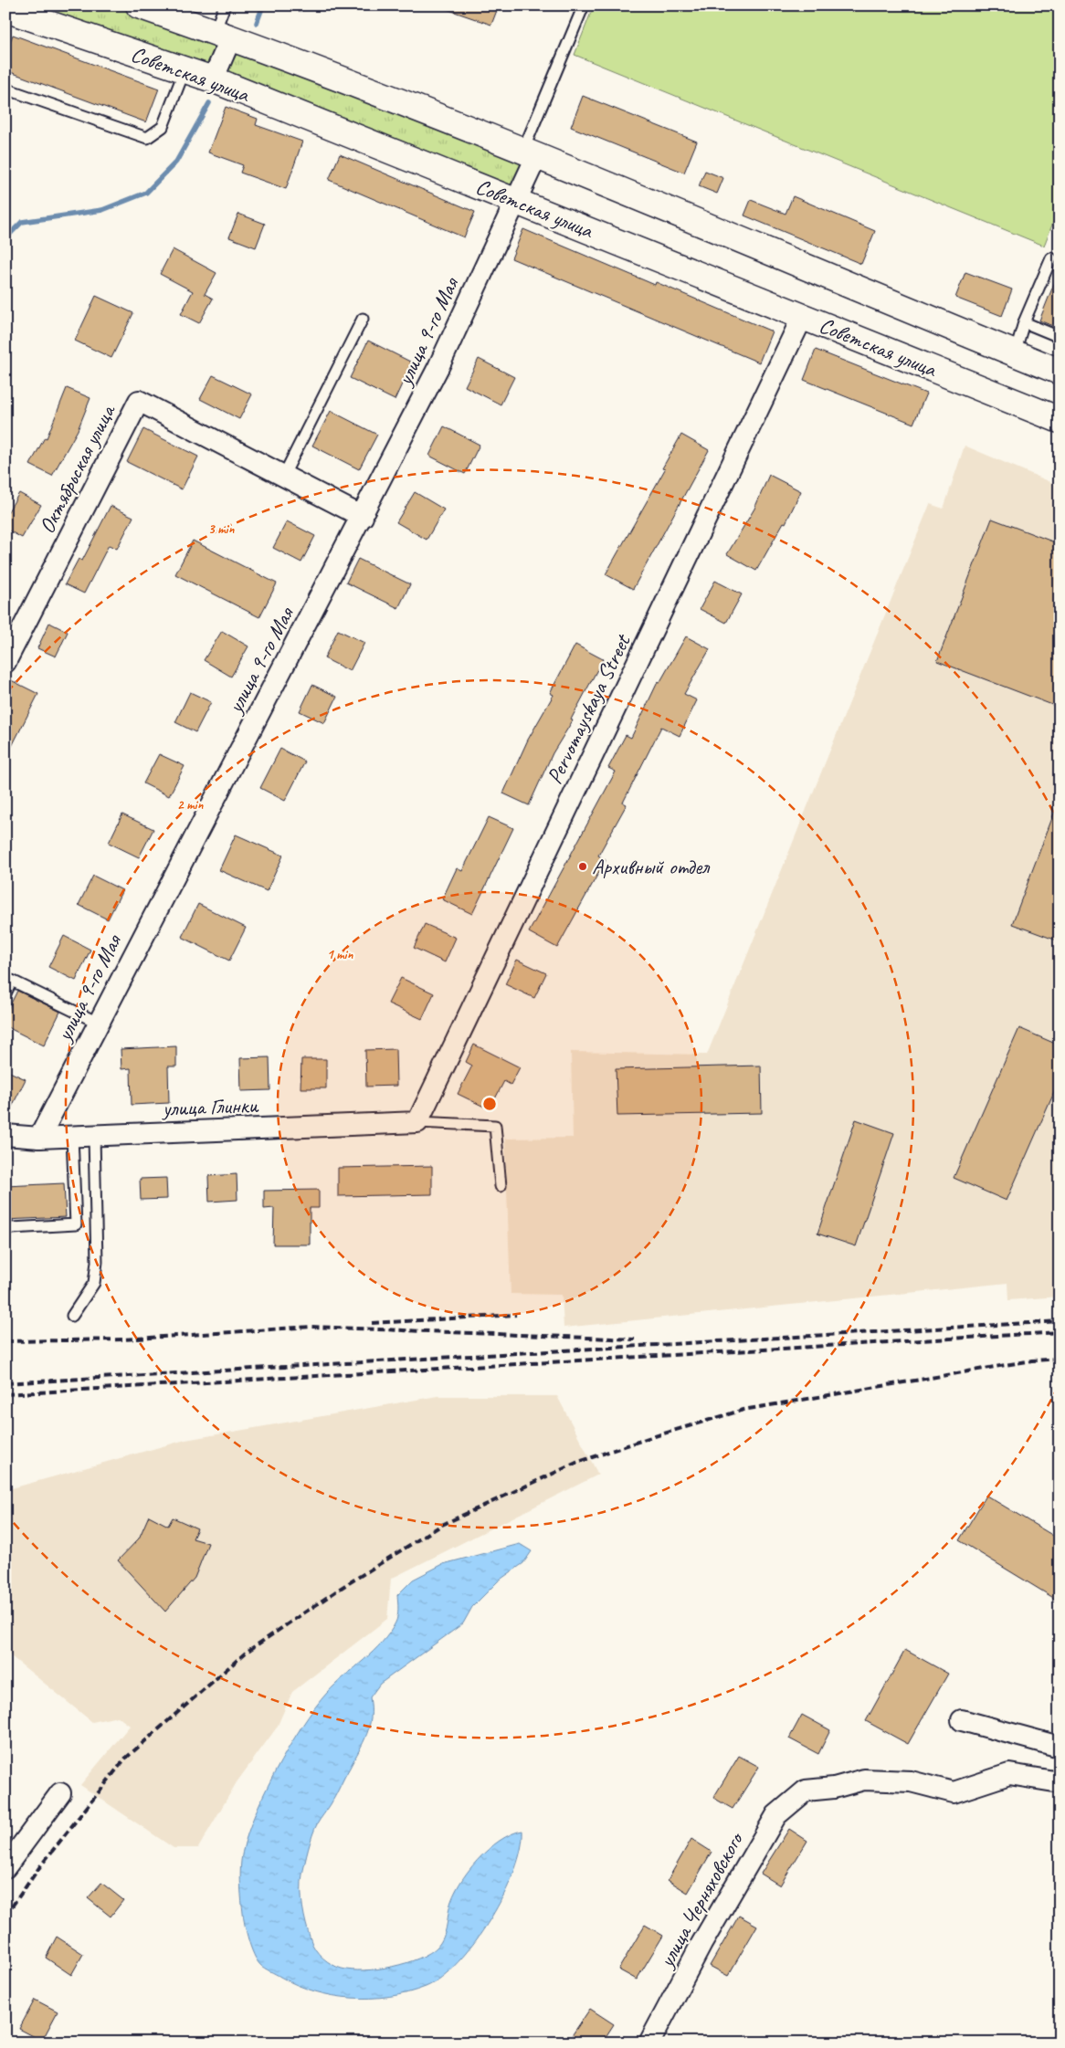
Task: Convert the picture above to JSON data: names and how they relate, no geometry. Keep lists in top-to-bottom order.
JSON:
{
  "streets": {
    "main road": ["Советская улица"],
    "street": [
      "улица 9-го Мая",
      "Октябрьская улица",
      "Pervomayskaya Street",
      "улица Глинки",
      "улица Черняховского"
    ]
  },
  "crossings": [
    ["Советская улица", "улица 9-го Мая"],
    ["Советская улица", "Pervomayskaya Street"],
    ["улица 9-го Мая", "Октябрьская улица"],
    ["улица 9-го Мая", "улица Глинки"],
    ["Pervomayskaya Street", "улица Глинки"]
  ],
  "places": ["Архивный отдел"],
  "rings": ["3 min", "2 min", "1 min"]
}
